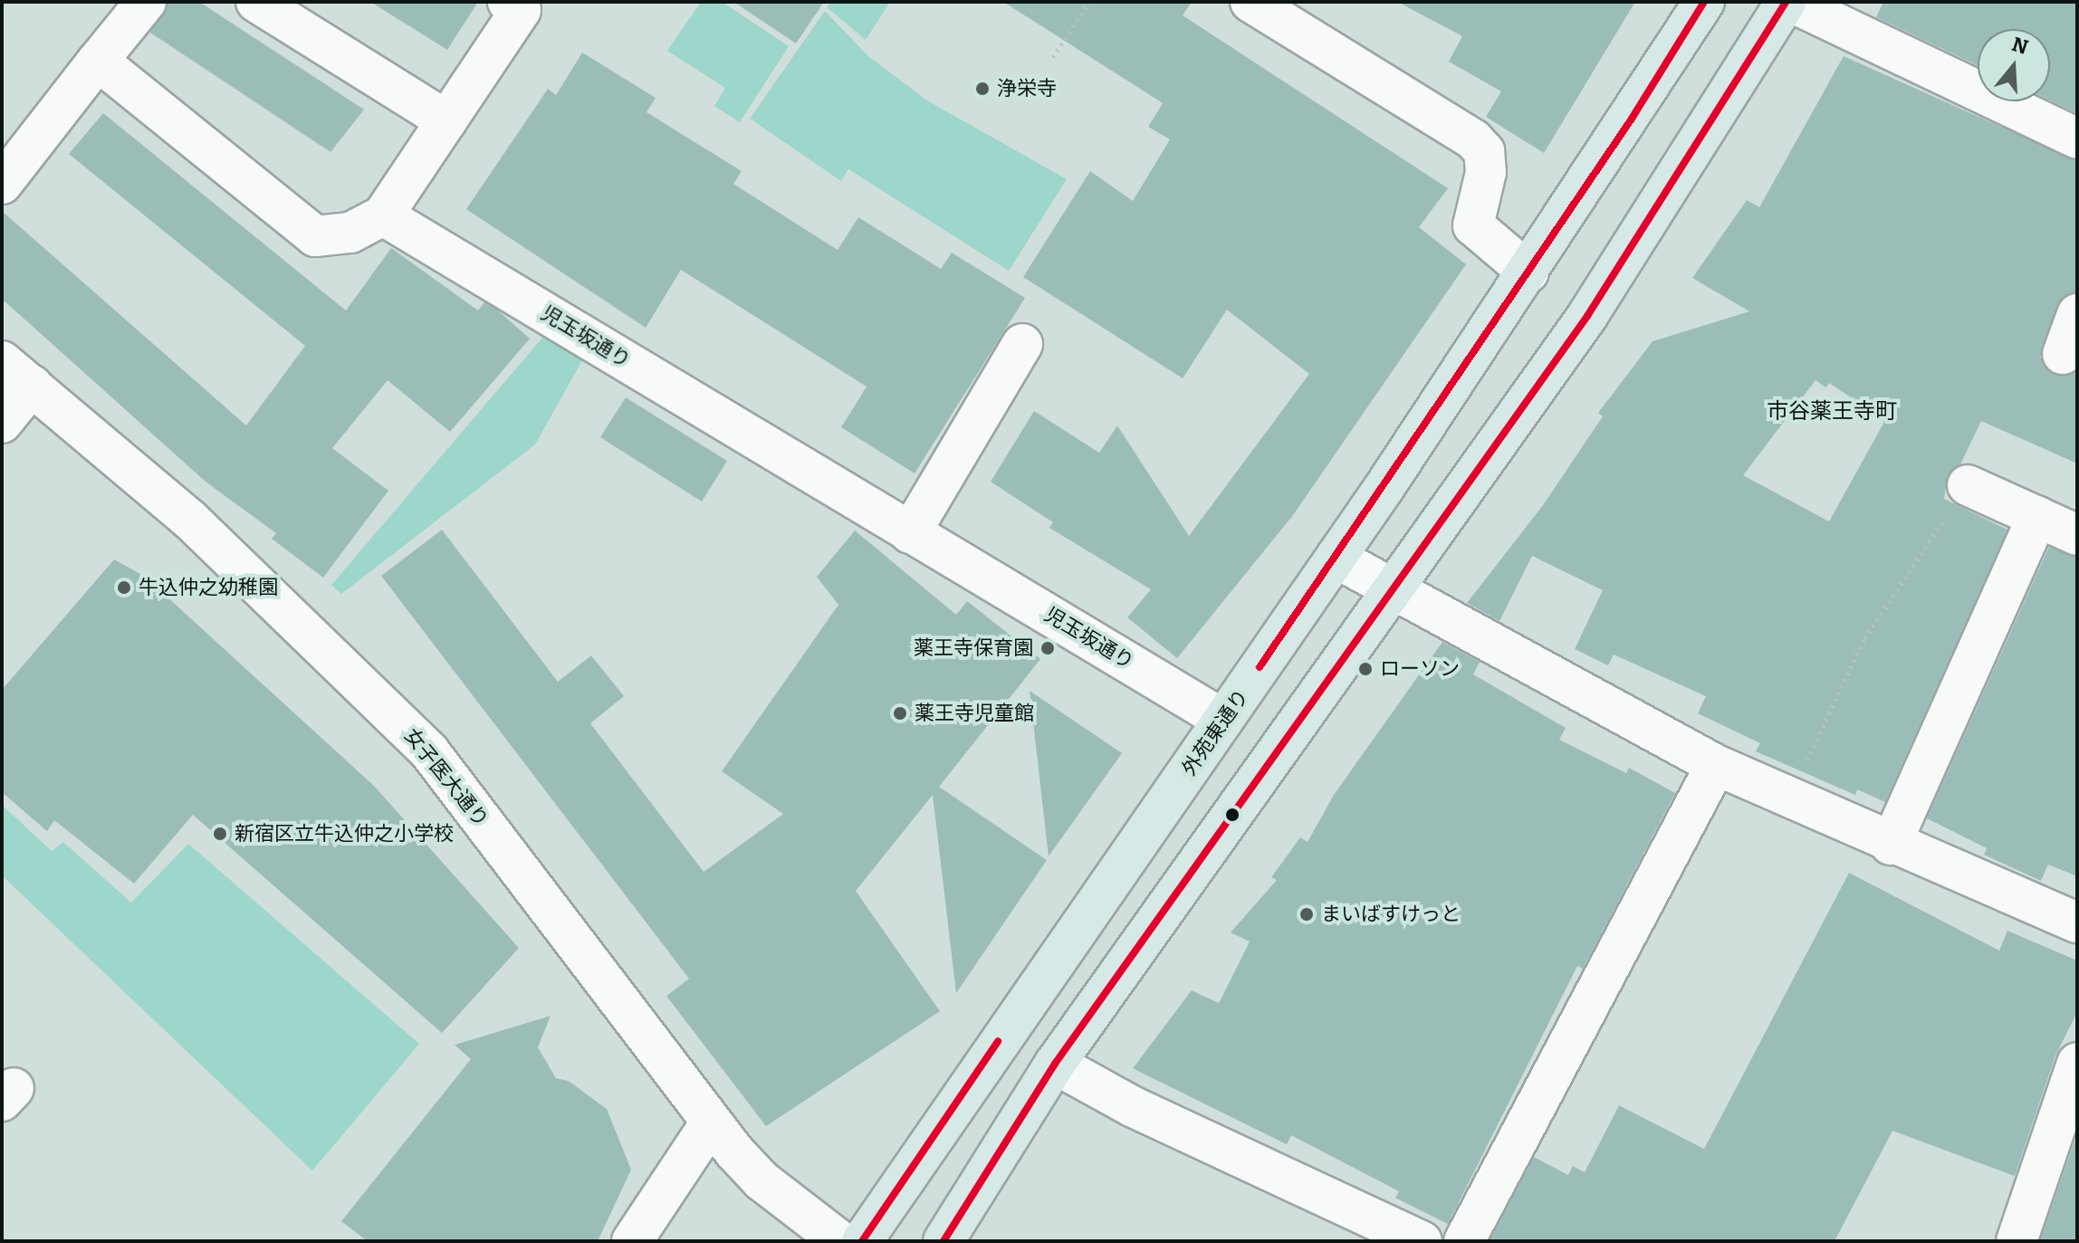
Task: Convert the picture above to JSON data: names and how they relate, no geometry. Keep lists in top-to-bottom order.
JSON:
{
  "streets": {
    "main road": ["外苑東通り"],
    "street": ["児玉坂通り", "女子医大通り"]
  },
  "crossings": [
    ["児玉坂通り", "外苑東通り"]
  ],
  "districts": ["市谷薬王寺町"],
  "places": [
    "浄栄寺",
    "牛込仲之幼稚園",
    "薬王寺保育園",
    "ローソン",
    "薬王寺児童館",
    "新宿区立牛込仲之小学校",
    "まいばすけっと"
  ],
  "north": "top"
}
